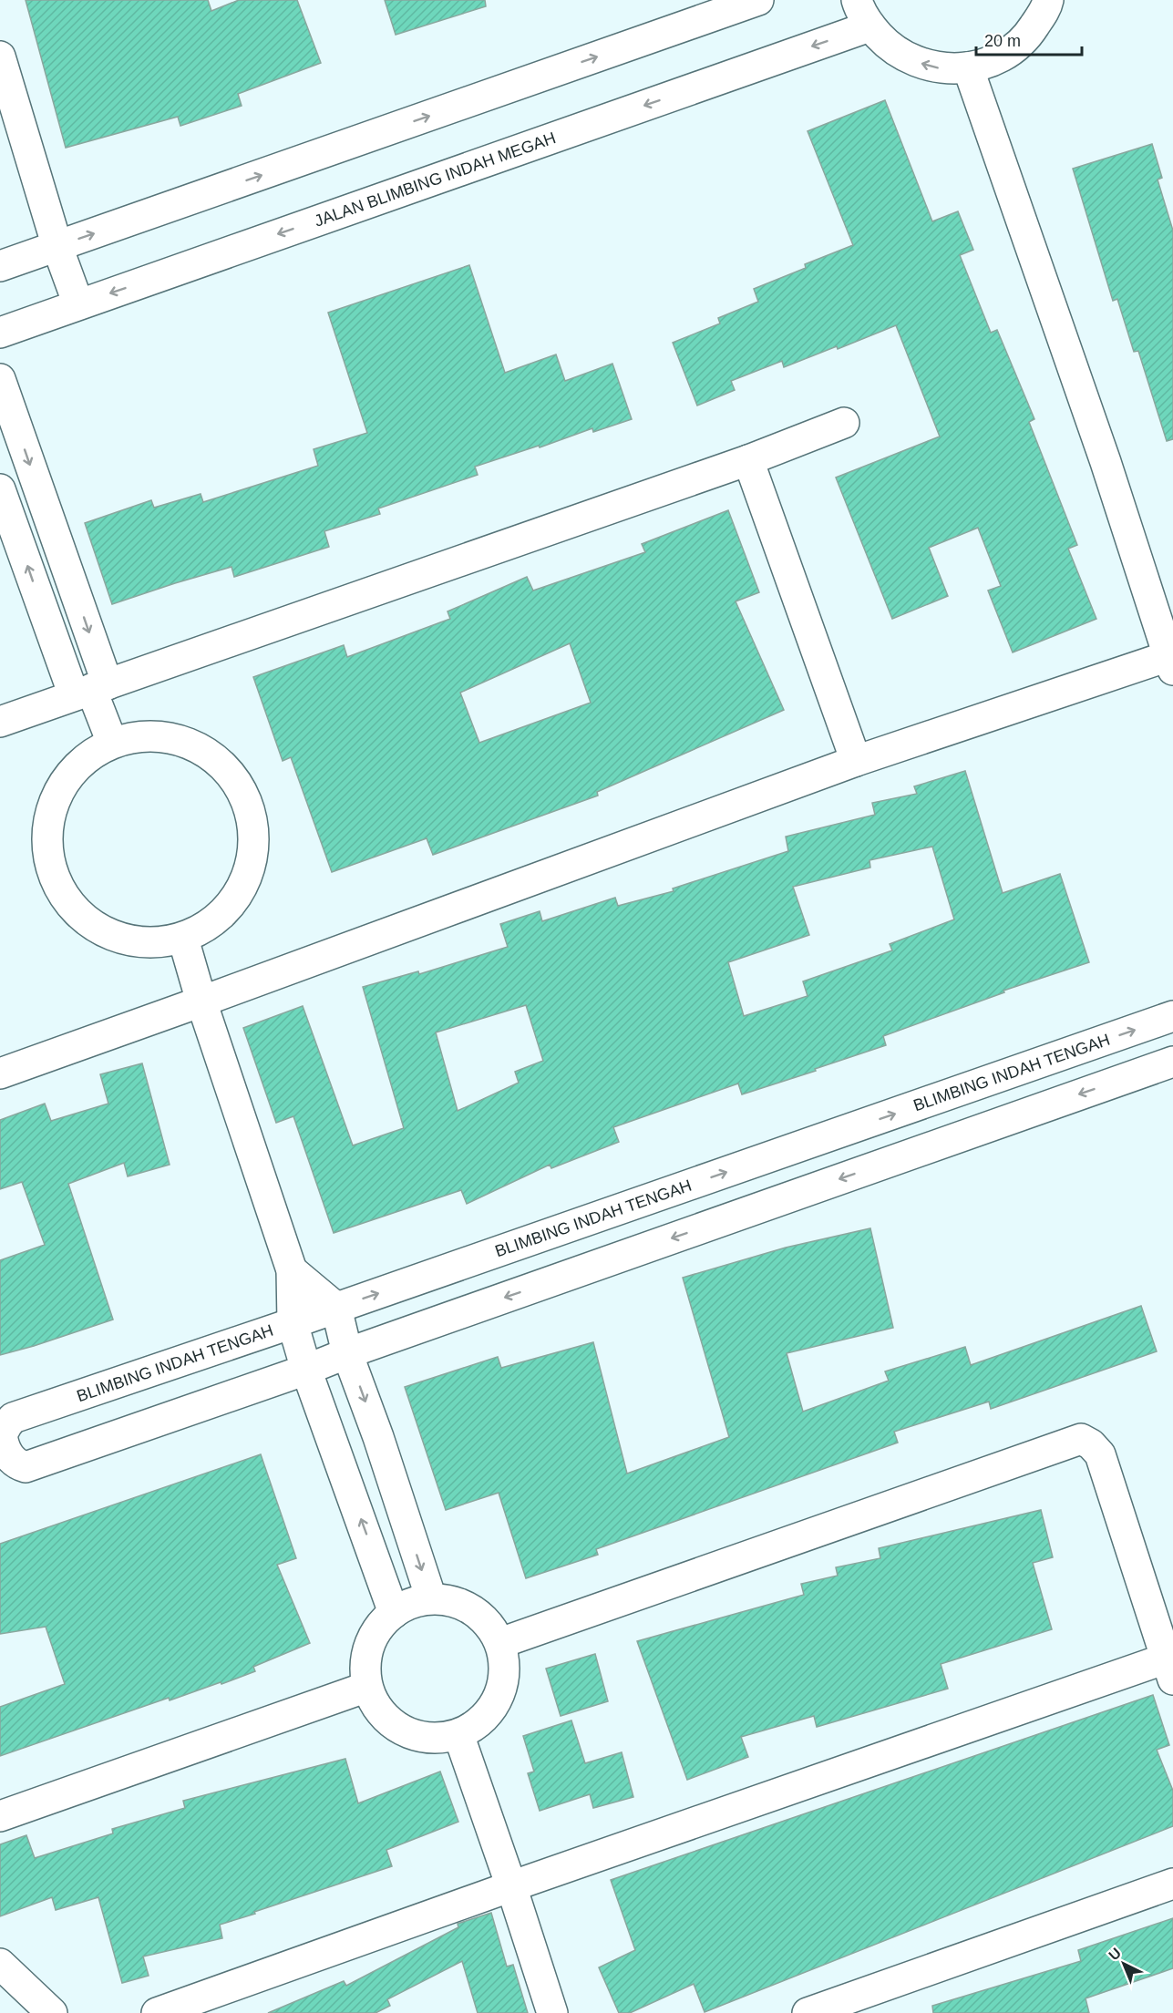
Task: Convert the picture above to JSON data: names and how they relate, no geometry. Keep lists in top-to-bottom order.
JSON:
{
  "streets": {
    "street": ["JALAN BLIMBING INDAH MEGAH", "BLIMBING INDAH TENGAH"]
  },
  "scale_bar": "20 m",
  "north": "top left"
}
